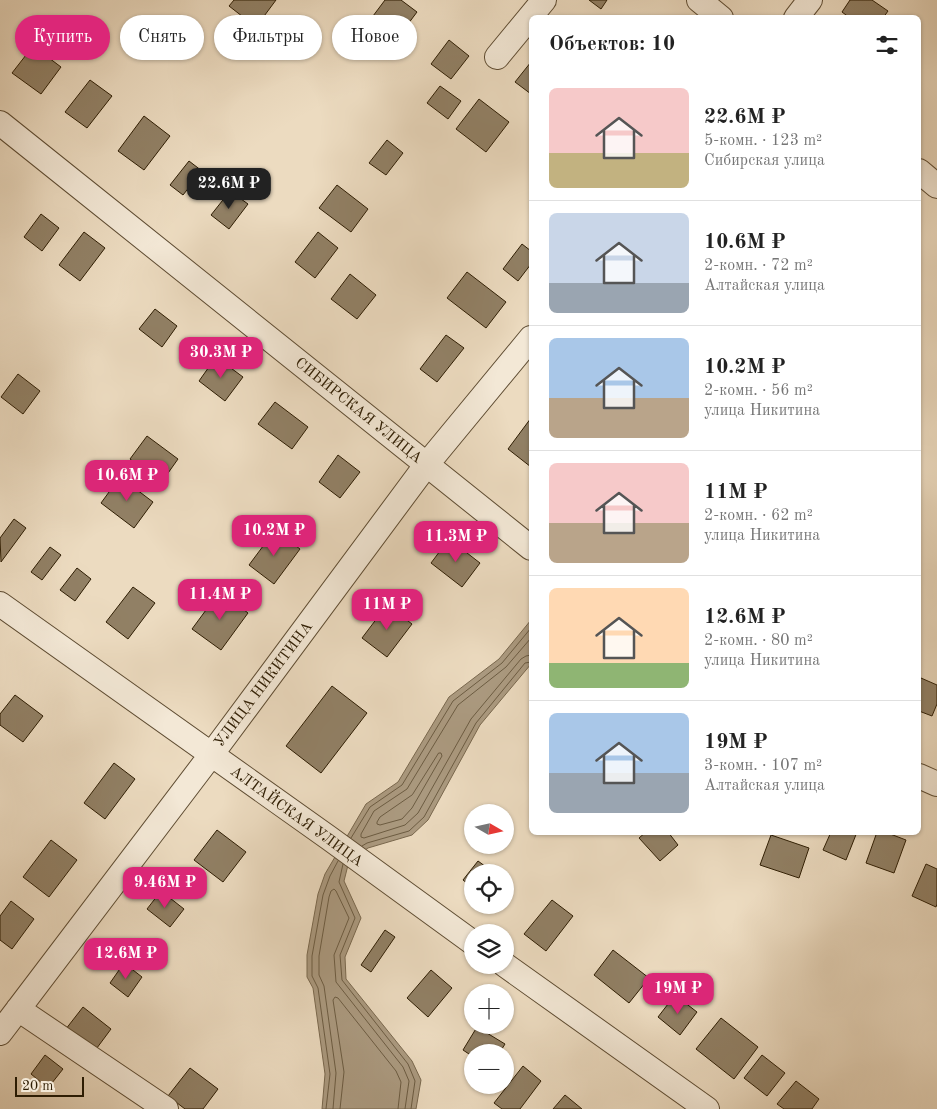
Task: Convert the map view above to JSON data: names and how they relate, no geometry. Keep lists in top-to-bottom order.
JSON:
{
  "streets": {
    "street": ["СИБИРСКАЯ УЛИЦА", "УЛИЦА НИКИТИНА", "АЛТАЙСКАЯ УЛИЦА"]
  },
  "crossings": [
    ["СИБИРСКАЯ УЛИЦА", "УЛИЦА НИКИТИНА"],
    ["УЛИЦА НИКИТИНА", "АЛТАЙСКАЯ УЛИЦА"]
  ],
  "scale_bar": "20 m",
  "north": "right",
  "page": {
    "chip": [
      "Купить",
      "Снять",
      "Фильтры",
      "Новое"
    ],
    "heading": "Объектов: 10",
    "list": [
      {
        "name": "22.6M ₽",
        "note": "5-комн. · 123 m² · Сибирская улица"
      },
      {
        "name": "10.6M ₽",
        "note": "2-комн. · 72 m² · Алтайская улица"
      },
      {
        "name": "10.2M ₽",
        "note": "2-комн. · 56 m² · улица Никитина"
      },
      {
        "name": "11M ₽",
        "note": "2-комн. · 62 m² · улица Никитина"
      },
      {
        "name": "12.6M ₽",
        "note": "2-комн. · 80 m² · улица Никитина"
      },
      {
        "name": "19M ₽",
        "note": "3-комн. · 107 m² · Алтайская улица"
      }
    ],
    "price": [
      "22.6M ₽",
      "30.3M ₽",
      "10.6M ₽",
      "10.2M ₽",
      "11.3M ₽",
      "11.4M ₽",
      "11M ₽",
      "9.46M ₽",
      "12.6M ₽",
      "19M ₽"
    ],
    "map_buttons": ["+", "−"],
    "scale": "20 m"
  }
}
